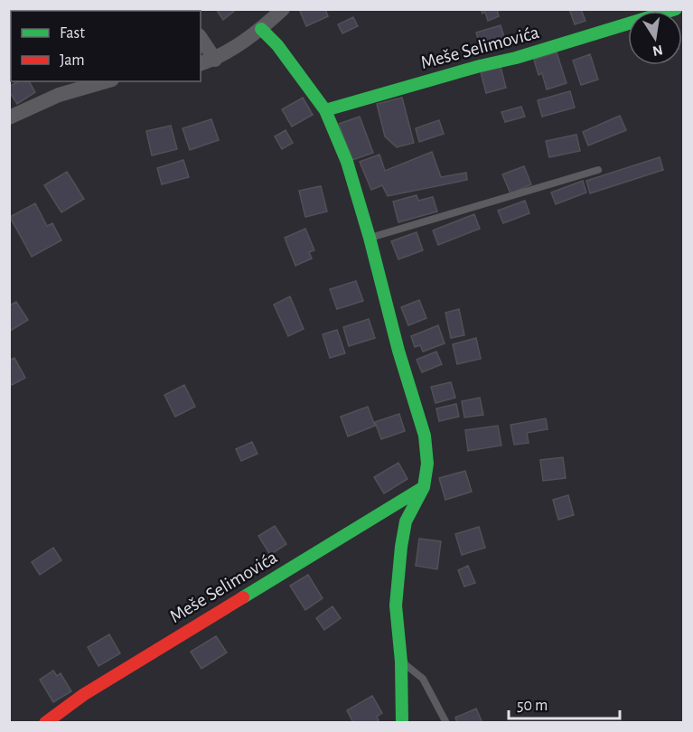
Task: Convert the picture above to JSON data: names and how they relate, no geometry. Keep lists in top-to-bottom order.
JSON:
{
  "streets": {
    "street": ["Meše Selimovića"]
  },
  "legend": ["Fast", "Jam"],
  "scale_bar": "50 m",
  "north": "bottom"
}
